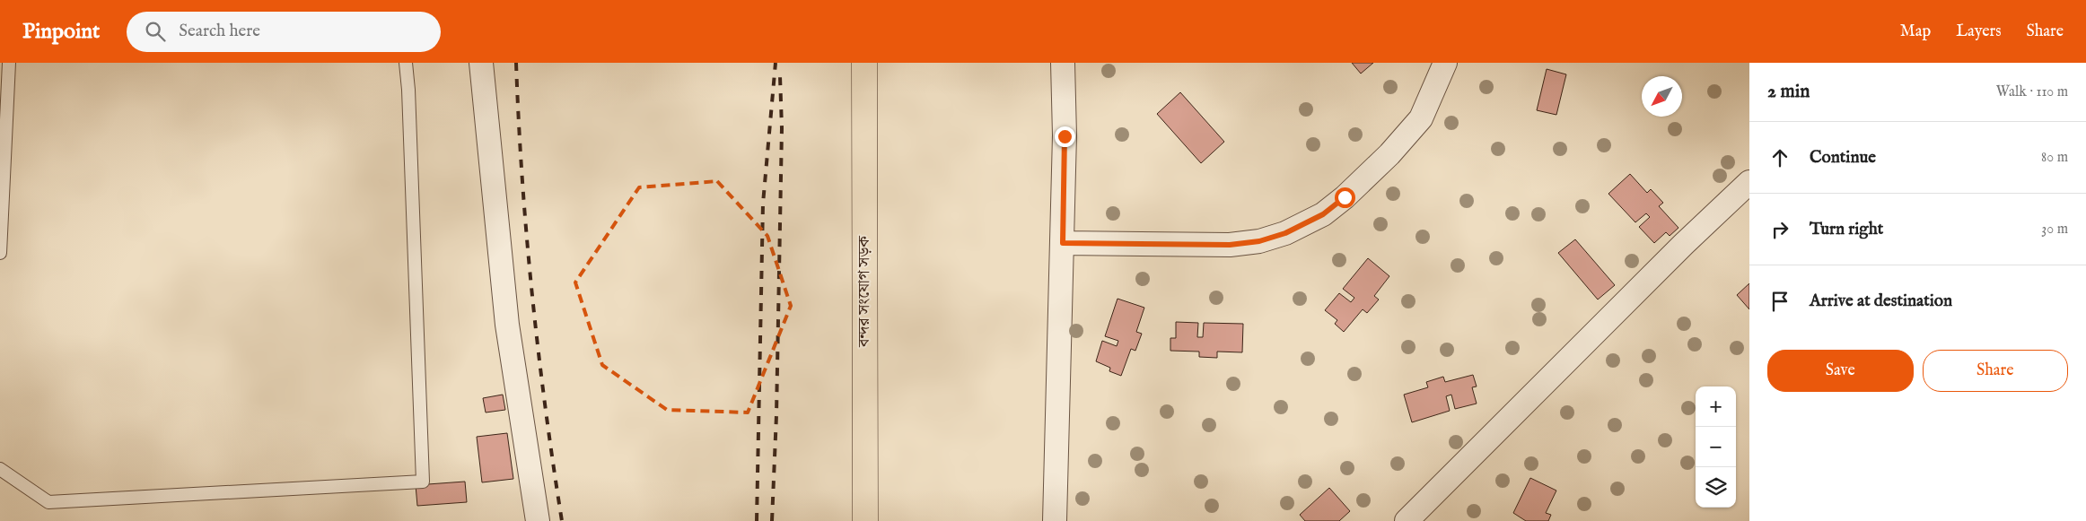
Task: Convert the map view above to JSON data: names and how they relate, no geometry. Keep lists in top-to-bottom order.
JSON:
{
  "streets": {
    "highway": ["বন্দর সংযোগ সড়ক"]
  },
  "north": "bottom left",
  "page": {
    "header": "Pinpoint",
    "search": "Search here",
    "nav": ["Map", "Layers", "Share"],
    "heading": ["2 min", "Walk · 110 m"],
    "list": [
      ["Continue", "80 m"],
      ["Turn right", "30 m"],
      "Arrive at destination"
    ],
    "buttons": ["Save", "Share"],
    "map_buttons": ["+", "−"]
  }
}
